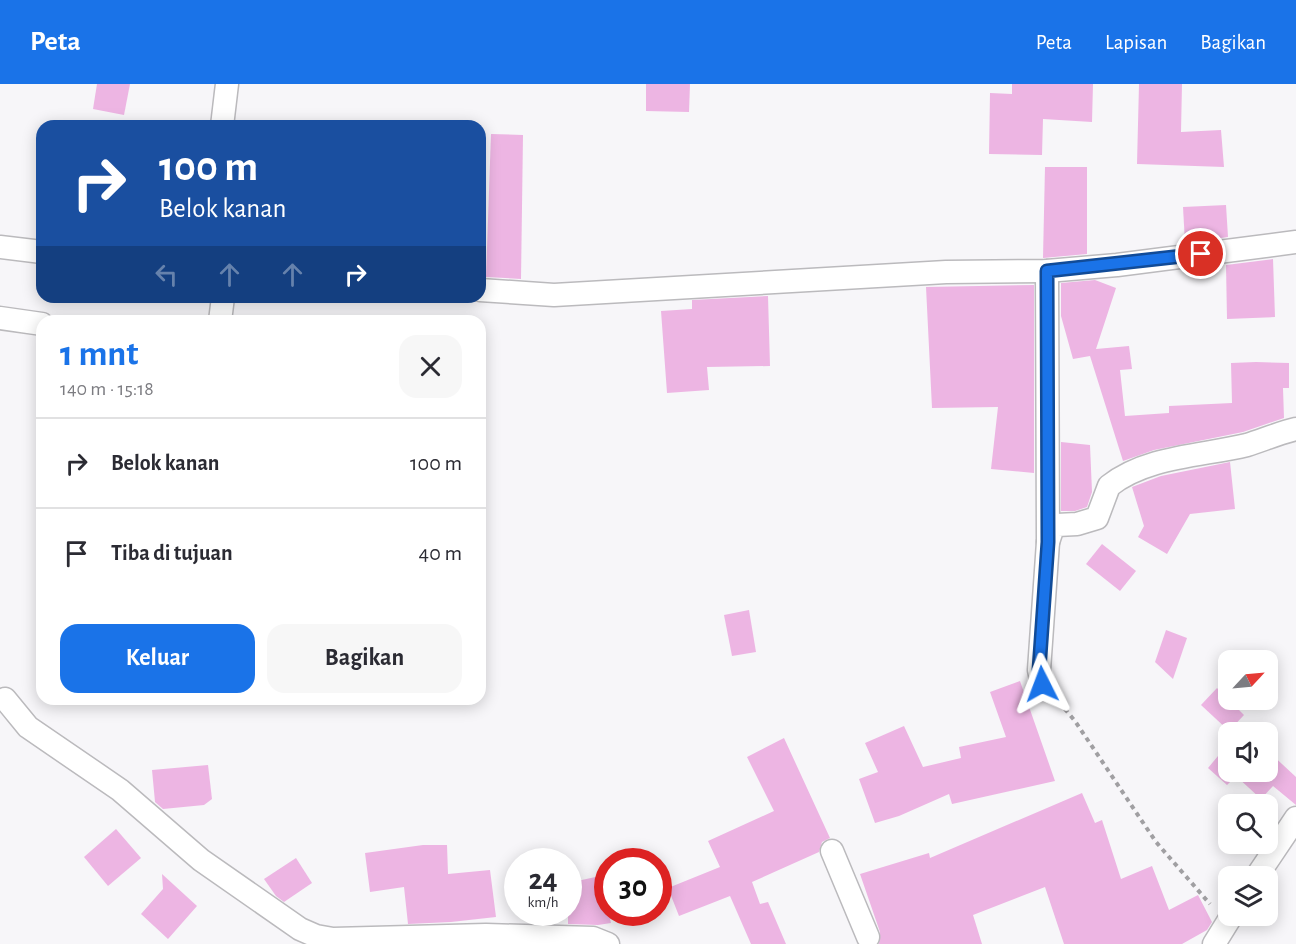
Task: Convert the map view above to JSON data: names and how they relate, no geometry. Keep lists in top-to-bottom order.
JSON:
{
  "north": "top right",
  "page": {
    "header": "Peta",
    "nav": ["Peta", "Lapisan", "Bagikan"],
    "turn": ["100 m", "Belok kanan"],
    "heading": ["1 mnt", "140 m · 15:18"],
    "list": [
      {
        "name": "Belok kanan",
        "value": "100 m"
      },
      {
        "name": "Tiba di tujuan",
        "value": "40 m"
      }
    ],
    "buttons": ["Keluar", "Bagikan"],
    "speed": "24 km/h",
    "limit": "30"
  }
}
